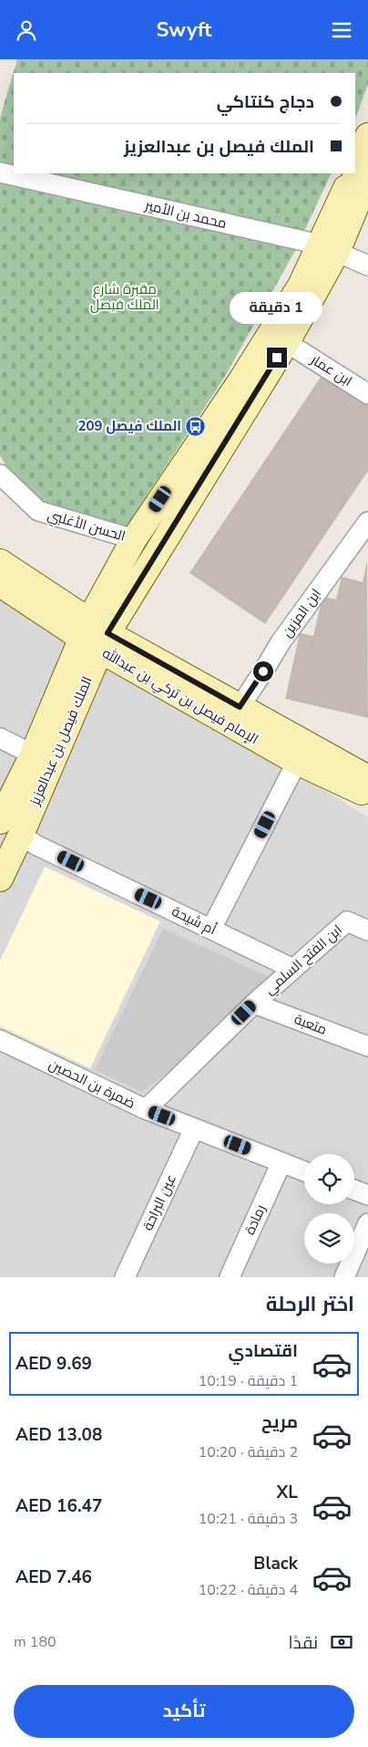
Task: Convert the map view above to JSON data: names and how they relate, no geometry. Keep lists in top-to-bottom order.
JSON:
{
  "streets": {
    "street": [
      "محمد بن الأمير",
      "ابن عمار",
      "الحسن الأغلبي",
      "ابن المزين",
      "الإمام فيصل بن تركي بن عبدالله",
      "الملك فيصل بن عبدالعزيز",
      "أم شيحة",
      "ابن الفتح السلمي",
      "متعبة",
      "ضمرة بن الحصين",
      "عين البراحة",
      "رمادة"
    ]
  },
  "crossings": [
    ["محمد بن الأمير", "الملك فيصل بن عبدالعزيز"],
    ["ابن عمار", "الملك فيصل بن عبدالعزيز"],
    ["الحسن الأغلبي", "الملك فيصل بن عبدالعزيز"],
    ["ابن المزين", "الإمام فيصل بن تركي بن عبدالله"],
    ["الإمام فيصل بن تركي بن عبدالله", "الملك فيصل بن عبدالعزيز"],
    ["الملك فيصل بن عبدالعزيز", "أم شيحة"],
    ["أم شيحة", "ابن الفتح السلمي"],
    ["ابن الفتح السلمي", "متعبة"],
    ["ابن الفتح السلمي", "ضمرة بن الحصين"],
    ["ضمرة بن الحصين", "عين البراحة"],
    ["ضمرة بن الحصين", "رمادة"]
  ],
  "parks": ["مقبرة شارع الملك فيصل"],
  "places": {
    "bus stop": ["الملك فيصل 209"]
  },
  "page": {
    "header": "Swyft",
    "banner": ["دجاج كنتاكي", "الملك فيصل بن عبدالعزيز"],
    "bubble": "1 دقيقة",
    "heading": "اختر الرحلة",
    "list": [
      {
        "name": "اقتصادي",
        "note": "1 دقيقة · 10:19",
        "value": "AED 9.69"
      },
      {
        "name": "مريح",
        "note": "2 دقيقة · 10:20",
        "value": "AED 13.08"
      },
      {
        "name": "XL",
        "note": "3 دقيقة · 10:21",
        "value": "AED 16.47"
      },
      {
        "name": "Black",
        "note": "4 دقيقة · 10:22",
        "value": "AED 7.46"
      }
    ],
    "pay": ["نقدًا", "180 m"],
    "buttons": "تأكيد"
  }
}
